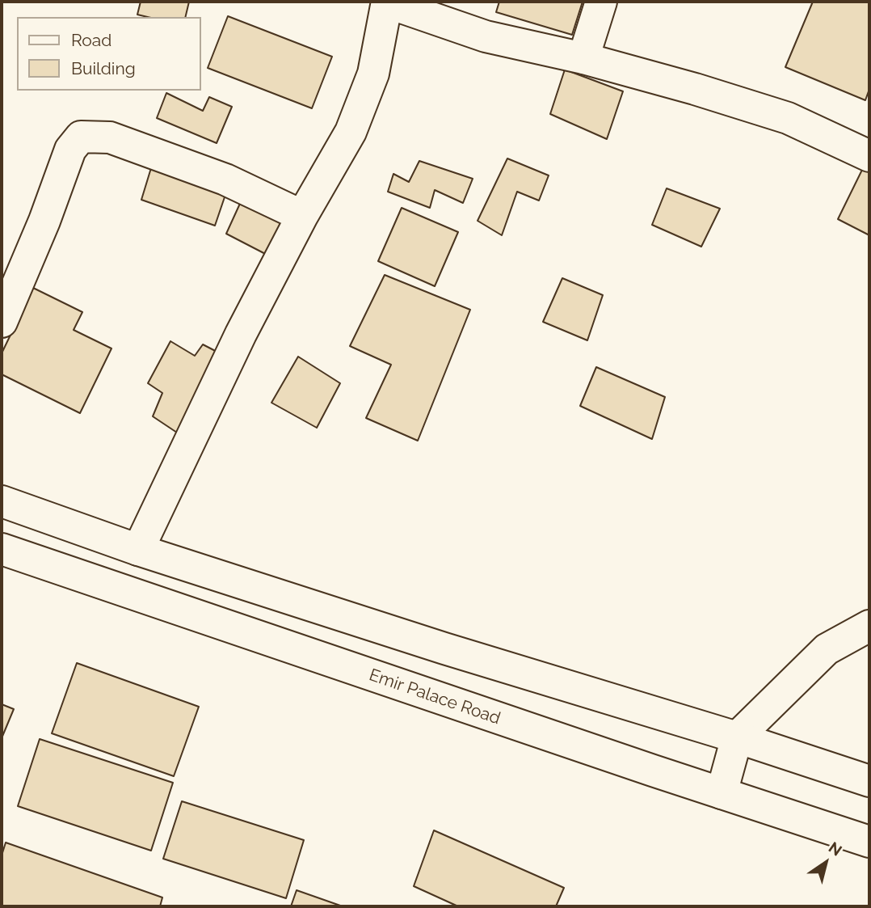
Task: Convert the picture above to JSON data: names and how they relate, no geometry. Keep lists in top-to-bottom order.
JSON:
{
  "streets": {
    "street": ["Emir Palace Road"]
  },
  "legend": ["Road", "Building"],
  "north": "top right"
}
